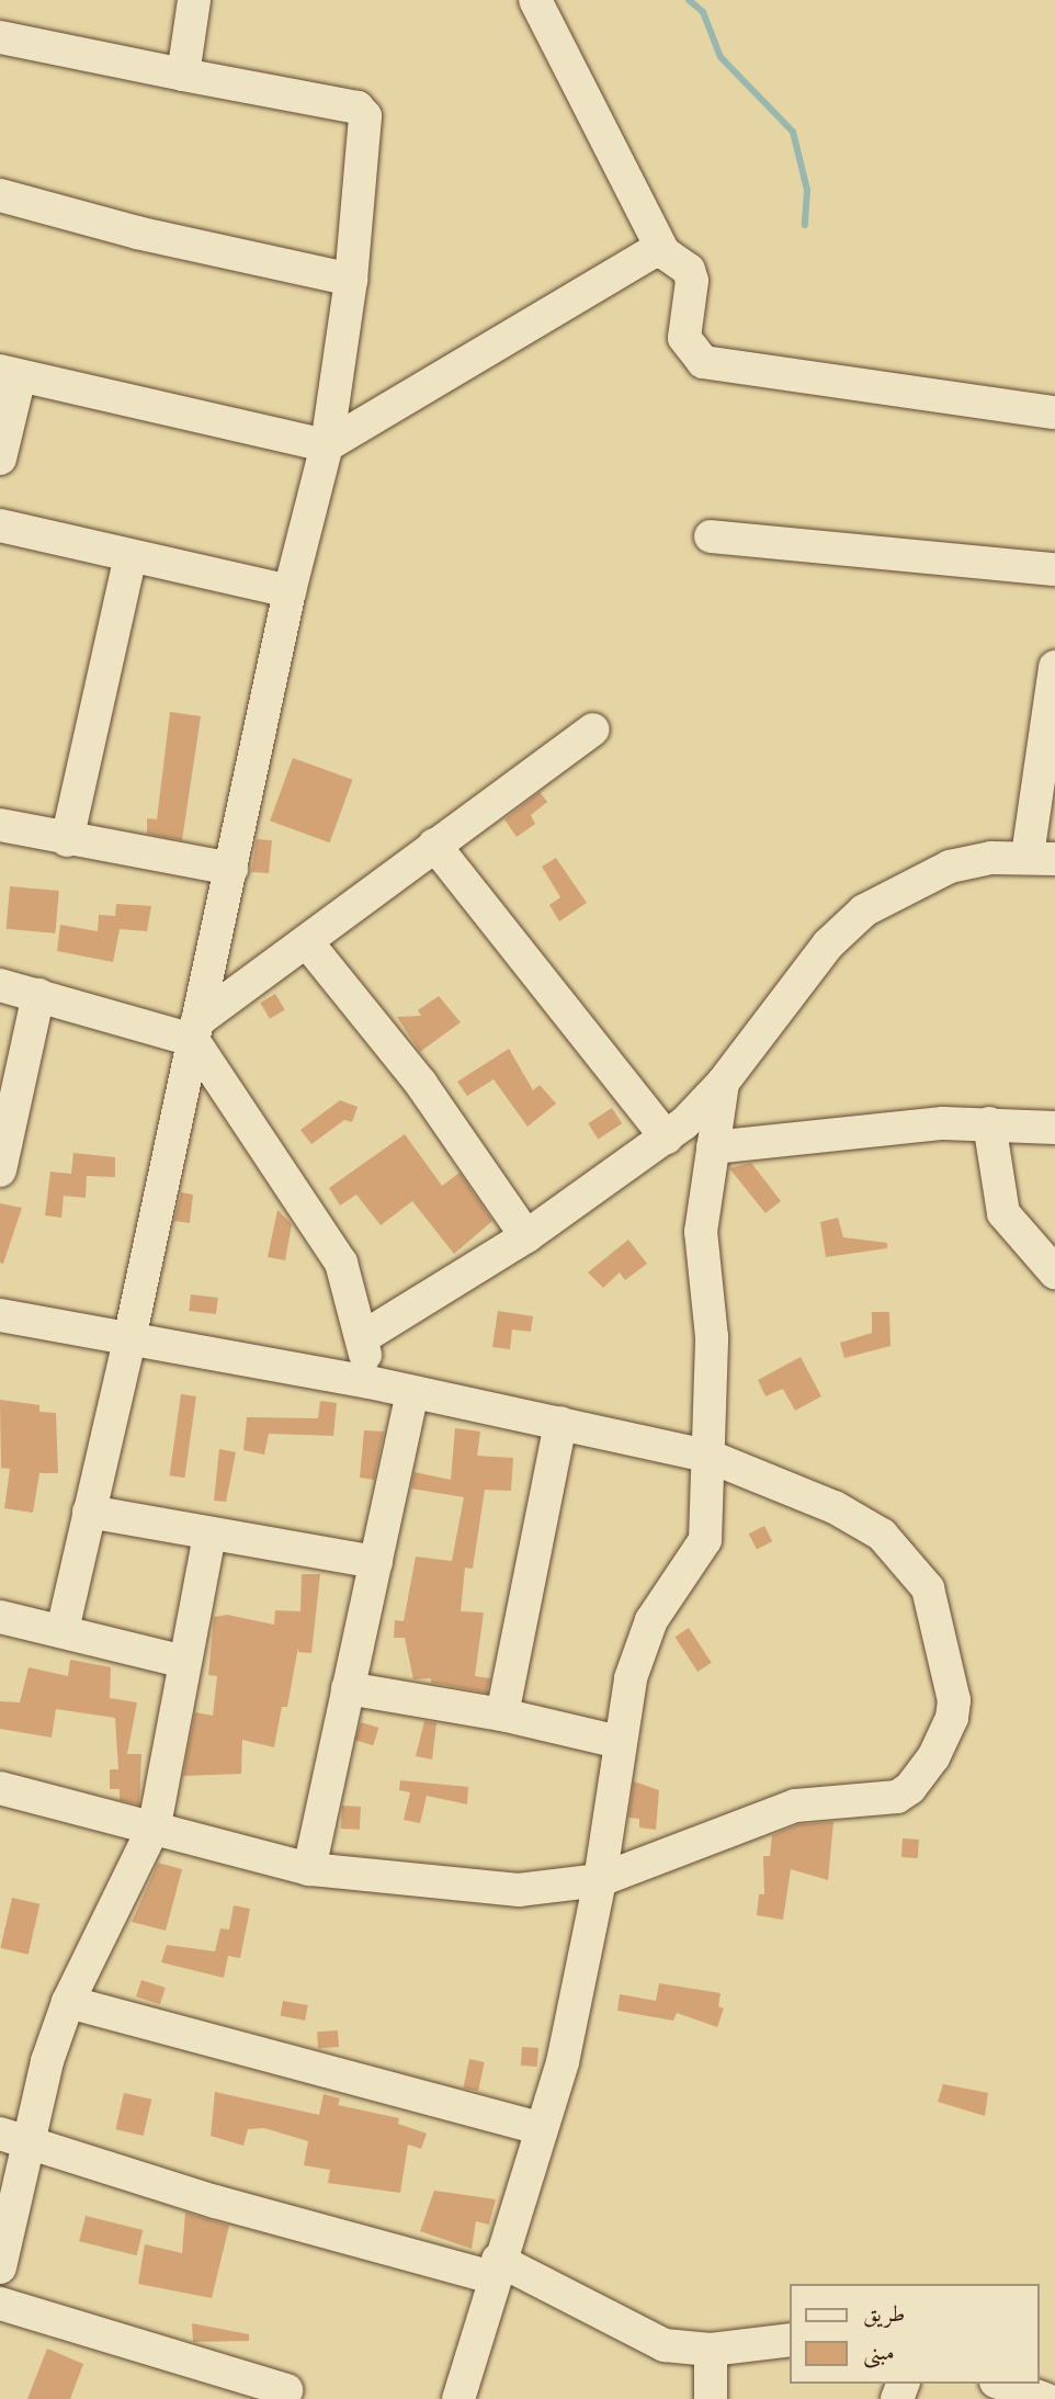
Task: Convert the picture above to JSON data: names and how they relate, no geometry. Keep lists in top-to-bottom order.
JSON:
{
  "legend": ["طريق", "مبنى"]
}
